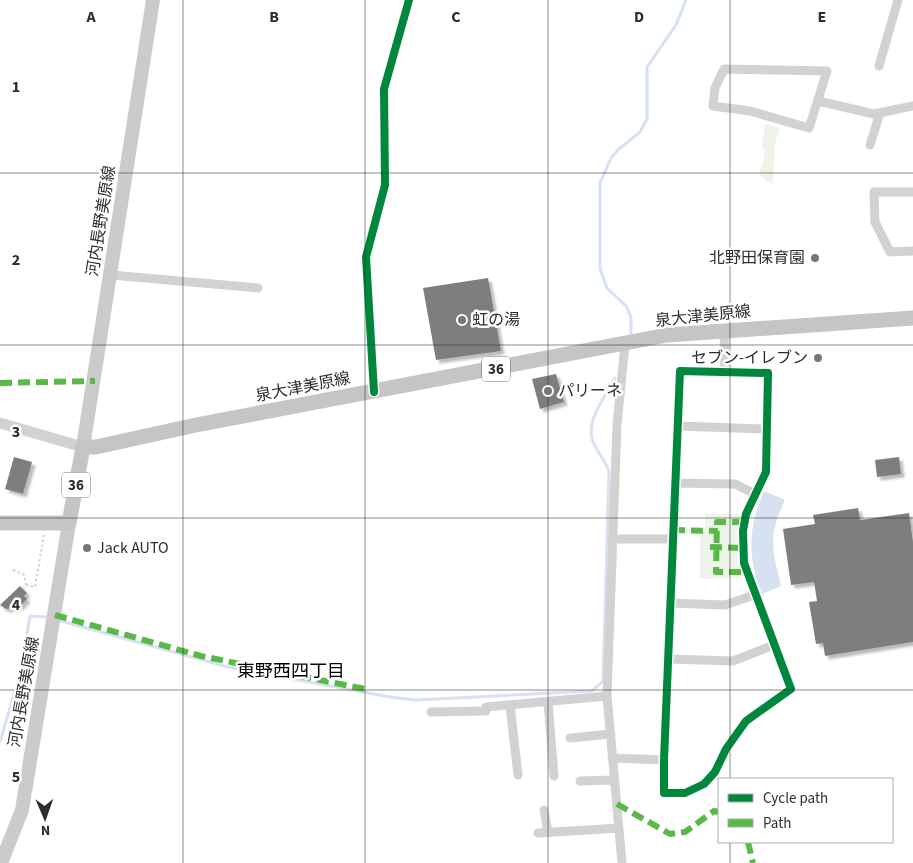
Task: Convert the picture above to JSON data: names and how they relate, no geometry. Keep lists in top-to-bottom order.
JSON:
{
  "streets": {
    "main road": ["河内長野美原線", "泉大津美原線", "36"]
  },
  "crossings": [
    ["河内長野美原線", "泉大津美原線"],
    ["河内長野美原線", "36"],
    ["泉大津美原線", "36"]
  ],
  "districts": ["東野西四丁目"],
  "places": [
    "北野田保育園",
    "虹の湯",
    "セブン-イレブン",
    "パリーネ",
    "Jack AUTO"
  ],
  "legend": ["Cycle path", "Path"],
  "north": "bottom",
  "grid": {
    "columns": [
      "A",
      "B",
      "C",
      "D",
      "E"
    ],
    "rows": [
      "1",
      "2",
      "3",
      "4",
      "5"
    ]
  }
}
